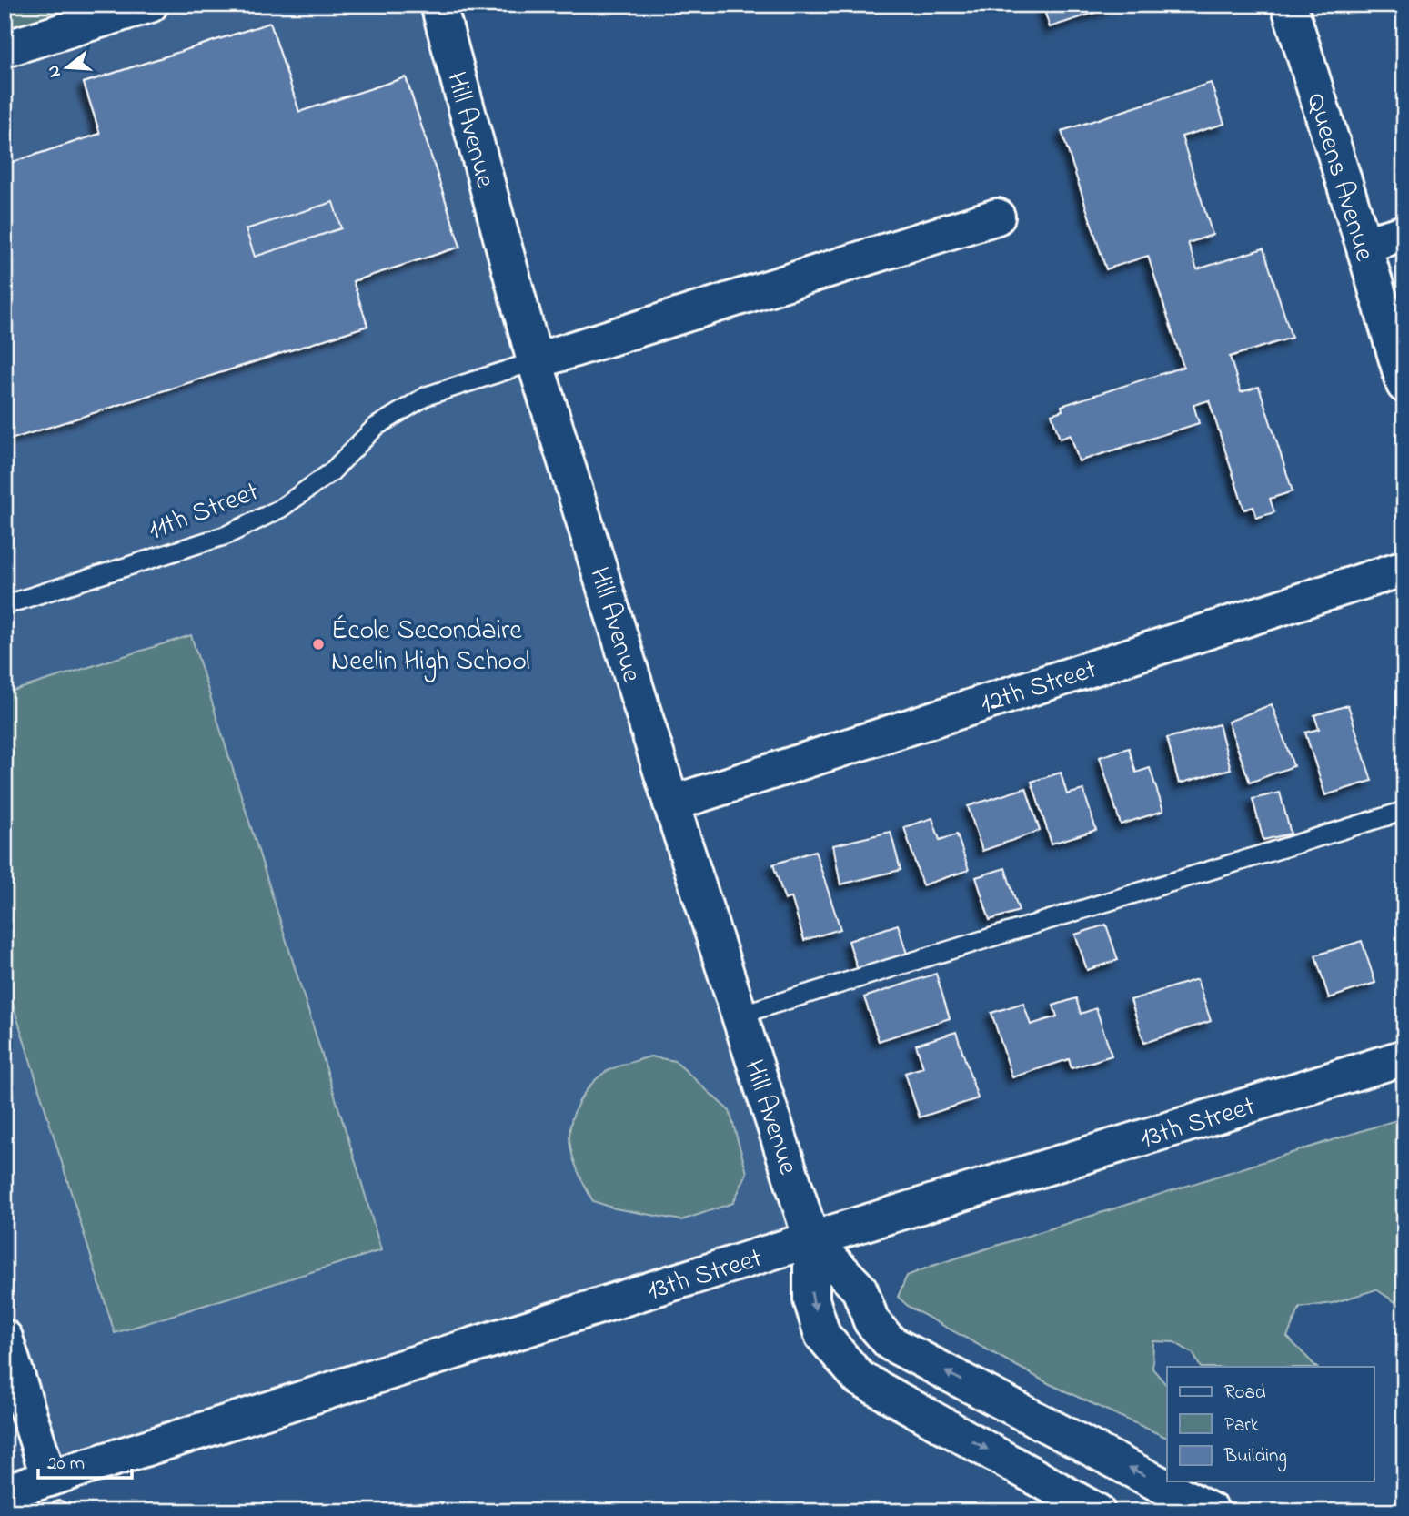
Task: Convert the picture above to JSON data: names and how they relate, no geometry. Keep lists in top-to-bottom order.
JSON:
{
  "streets": {
    "street": [
      "Hill Avenue",
      "Queens Avenue",
      "12th Street",
      "13th Street"
    ],
    "lane": ["11th Street"]
  },
  "crossings": [
    ["Hill Avenue", "11th Street"],
    ["Hill Avenue", "12th Street"],
    ["Hill Avenue", "13th Street"]
  ],
  "places": ["École Secondaire Neelin High School"],
  "legend": ["Road", "Park", "Building"],
  "scale_bar": "20 m",
  "north": "left"
}
